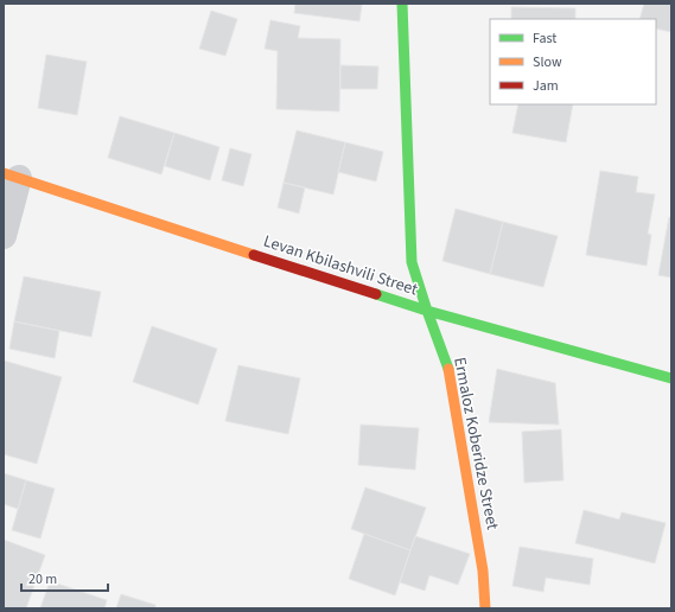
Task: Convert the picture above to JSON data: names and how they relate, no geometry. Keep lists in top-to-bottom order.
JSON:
{
  "streets": {
    "main road": ["Levan Kbilashvili Street", "Ermaloz Koberidze Street"]
  },
  "crossings": [
    ["Levan Kbilashvili Street", "Ermaloz Koberidze Street"]
  ],
  "legend": ["Fast", "Slow", "Jam"],
  "scale_bar": "20 m"
}
